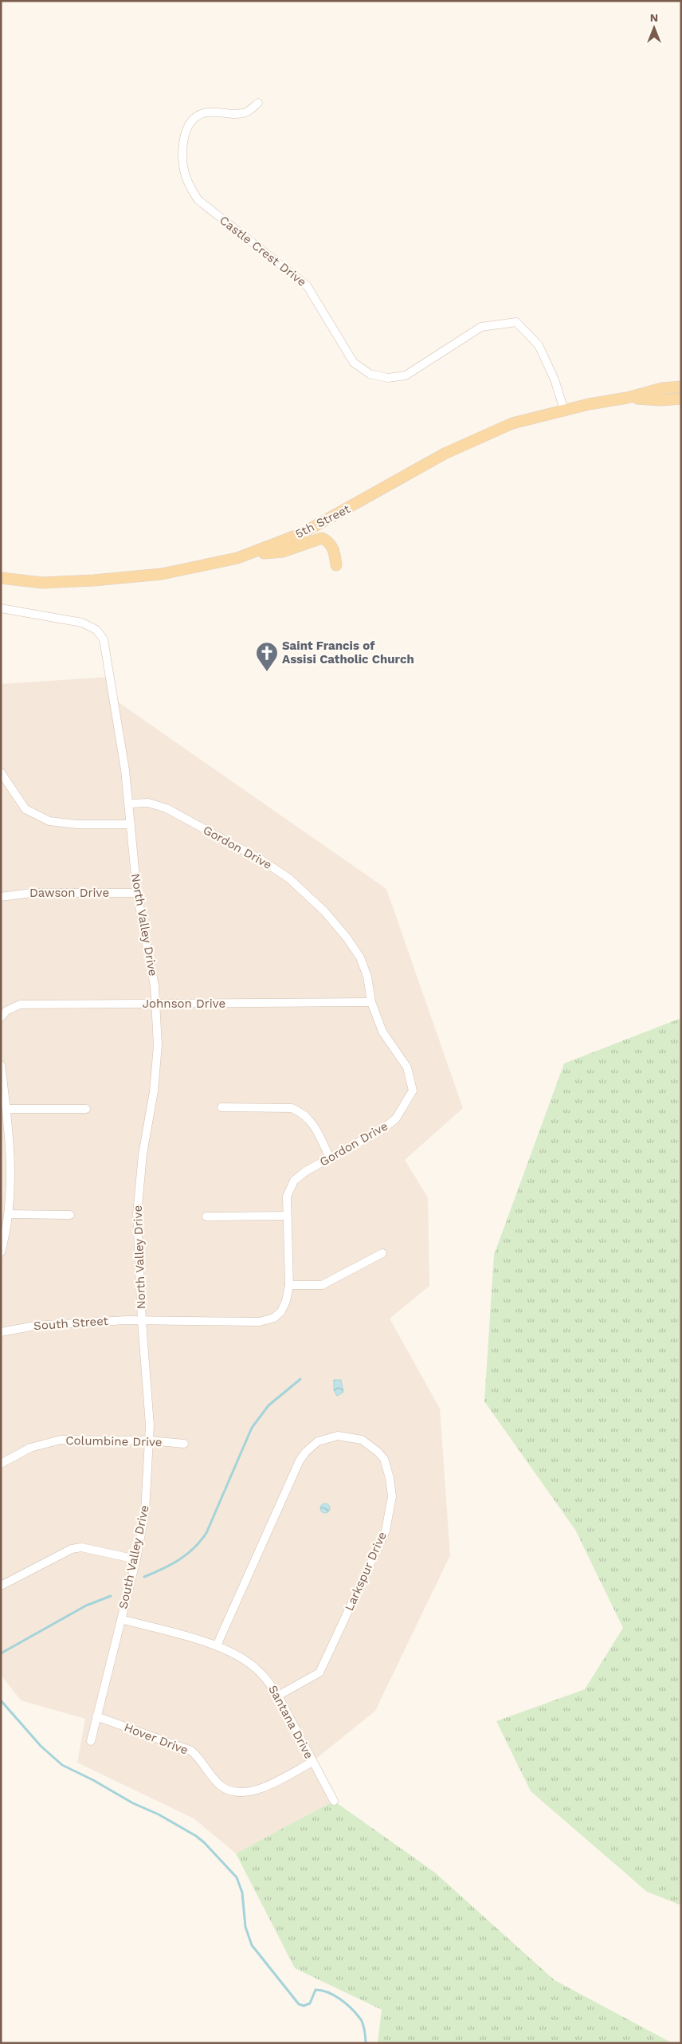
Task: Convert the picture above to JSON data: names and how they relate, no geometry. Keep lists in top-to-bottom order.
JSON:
{
  "streets": {
    "main road": ["5th Street"],
    "street": [
      "Castle Crest Drive",
      "Gordon Drive",
      "Dawson Drive",
      "North Valley Drive",
      "Johnson Drive",
      "South Street",
      "Columbine Drive",
      "South Valley Drive",
      "Larkspur Drive",
      "Santana Drive",
      "Hover Drive"
    ]
  },
  "crossings": [
    ["Castle Crest Drive", "5th Street"],
    ["Gordon Drive", "North Valley Drive"],
    ["Gordon Drive", "Johnson Drive"],
    ["Gordon Drive", "South Street"],
    ["Gordon Drive", "South Valley Drive"],
    ["Dawson Drive", "North Valley Drive"],
    ["North Valley Drive", "Johnson Drive"],
    ["North Valley Drive", "South Street"],
    ["North Valley Drive", "South Valley Drive"],
    ["South Street", "South Valley Drive"],
    ["Columbine Drive", "South Valley Drive"],
    ["South Valley Drive", "Santana Drive"],
    ["South Valley Drive", "Hover Drive"],
    ["Larkspur Drive", "Santana Drive"],
    ["Santana Drive", "Hover Drive"]
  ],
  "places": {
    "church": ["Saint Francis of Assisi Catholic Church"]
  },
  "north": "top"
}
